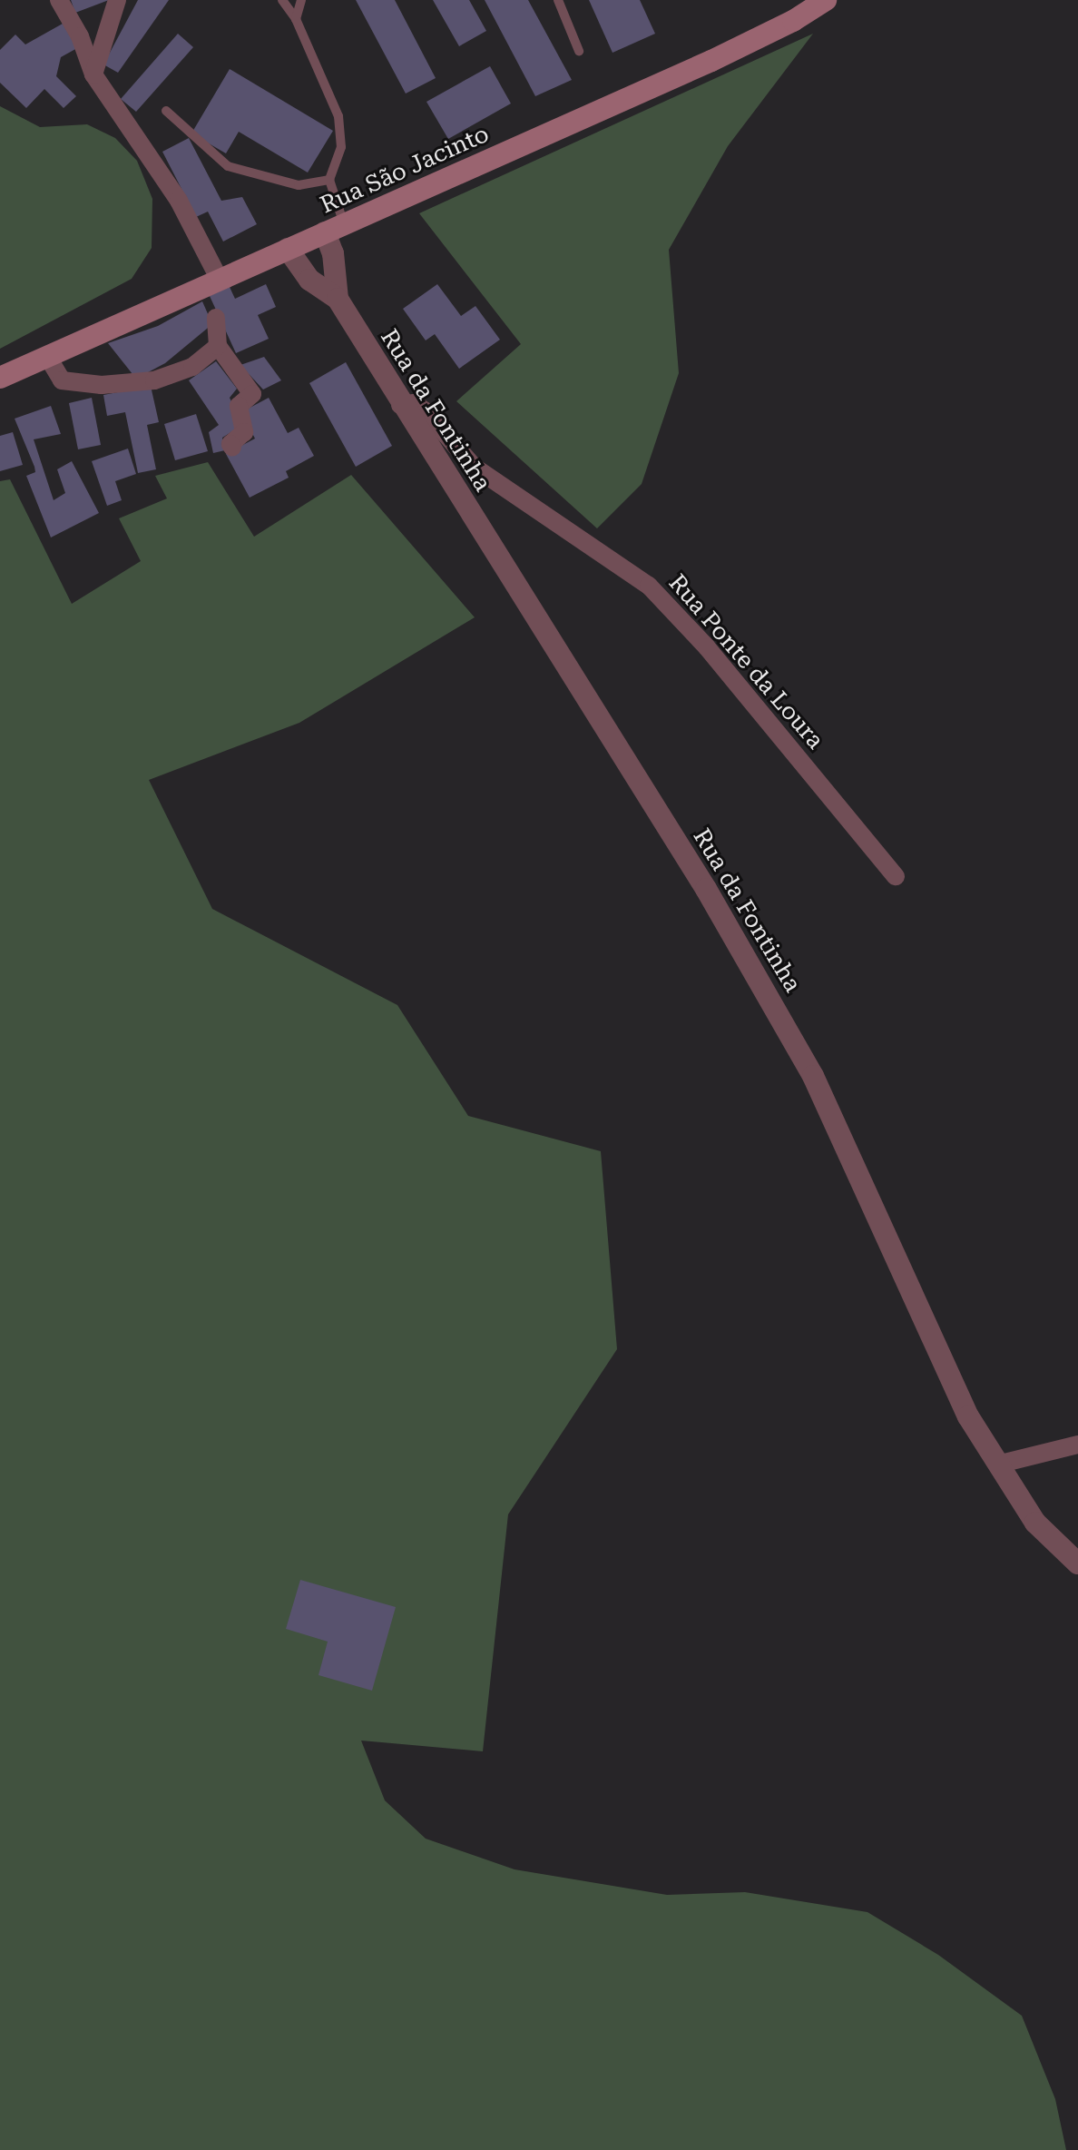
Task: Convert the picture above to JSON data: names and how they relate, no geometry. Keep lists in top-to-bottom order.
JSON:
{
  "streets": {
    "main road": ["Rua São Jacinto"],
    "street": ["Rua da Fontinha", "Rua Ponte da Loura"]
  },
  "crossings": [
    ["Rua São Jacinto", "Rua da Fontinha"],
    ["Rua da Fontinha", "Rua Ponte da Loura"]
  ]
}
